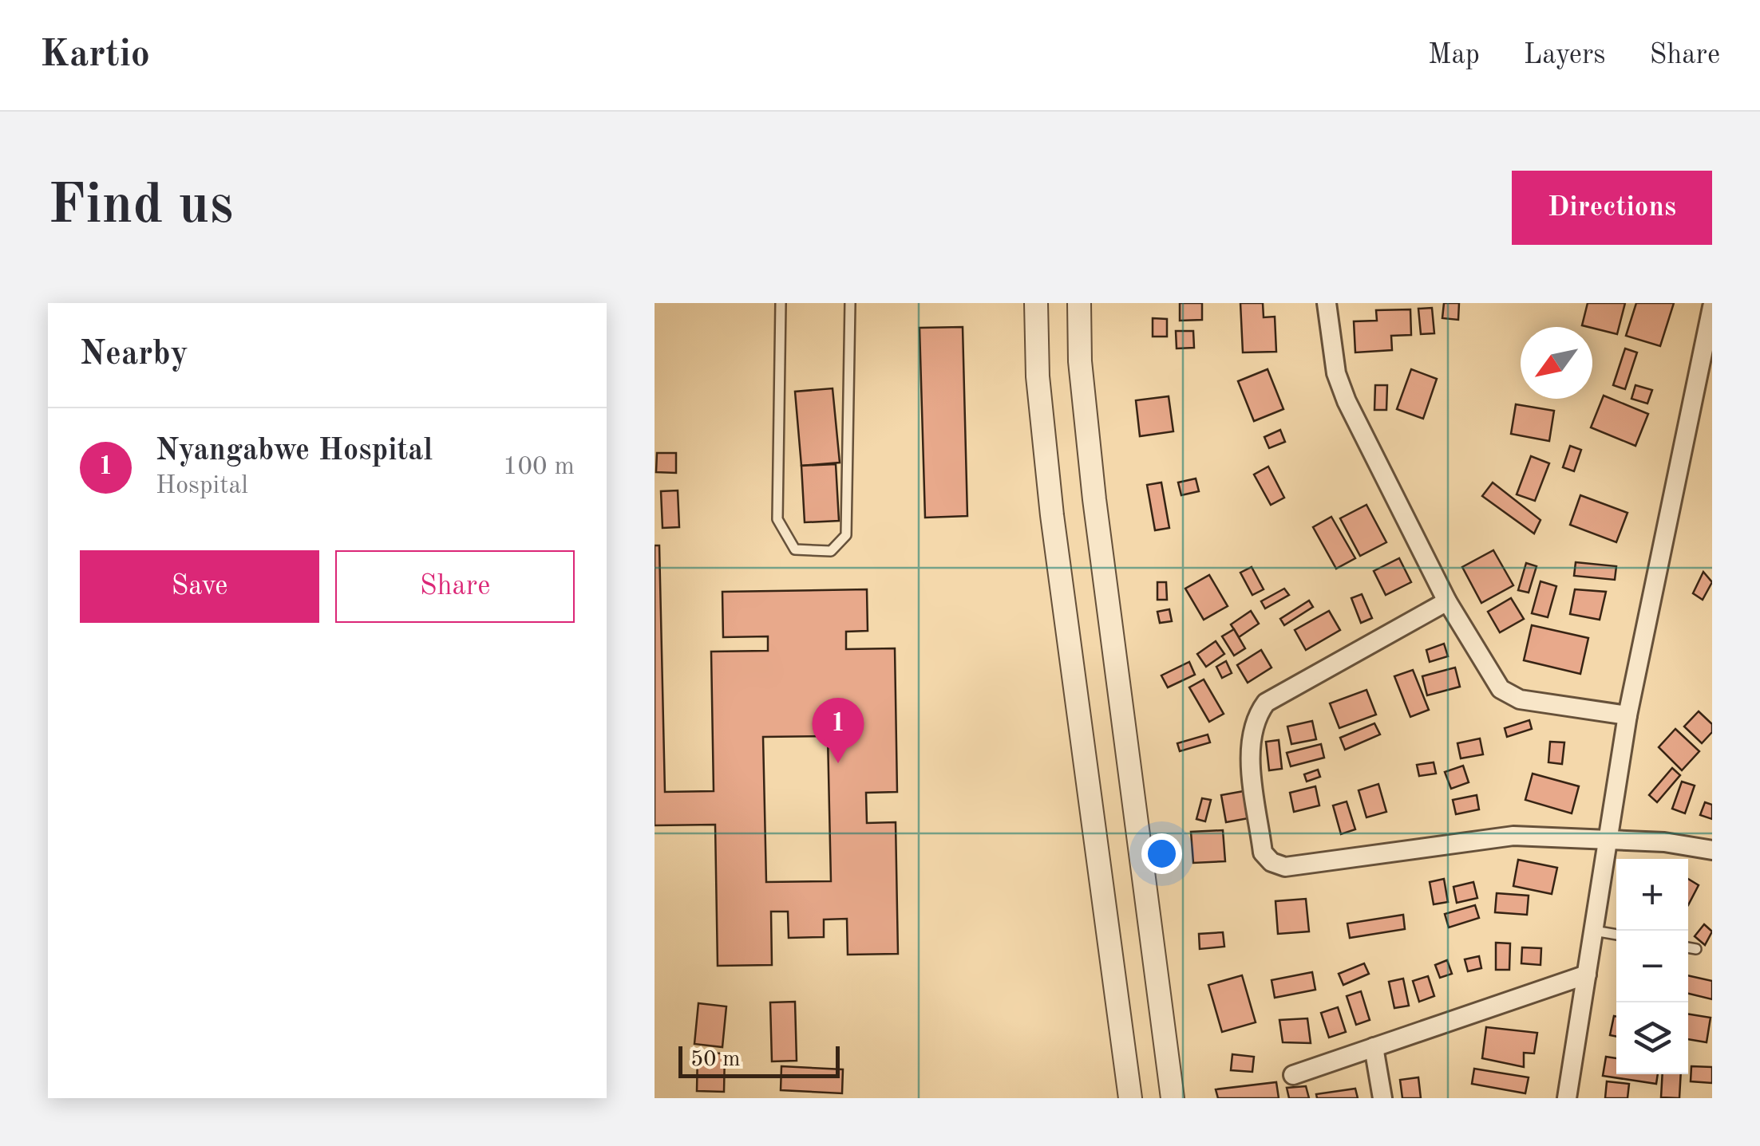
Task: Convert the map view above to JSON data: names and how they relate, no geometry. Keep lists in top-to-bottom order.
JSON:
{
  "scale_bar": "50 m",
  "north": "bottom left",
  "page": {
    "header": "Kartio",
    "nav": ["Map", "Layers", "Share"],
    "buttons": [
      "Directions",
      ["Save", "Share"]
    ],
    "title": "Find us",
    "heading": "Nearby",
    "list": [
      {
        "mark": "1",
        "name": "Nyangabwe Hospital",
        "note": "Hospital",
        "value": "100 m"
      }
    ],
    "pins": "1",
    "map_buttons": ["+", "−"],
    "scale": "50 m"
  }
}
